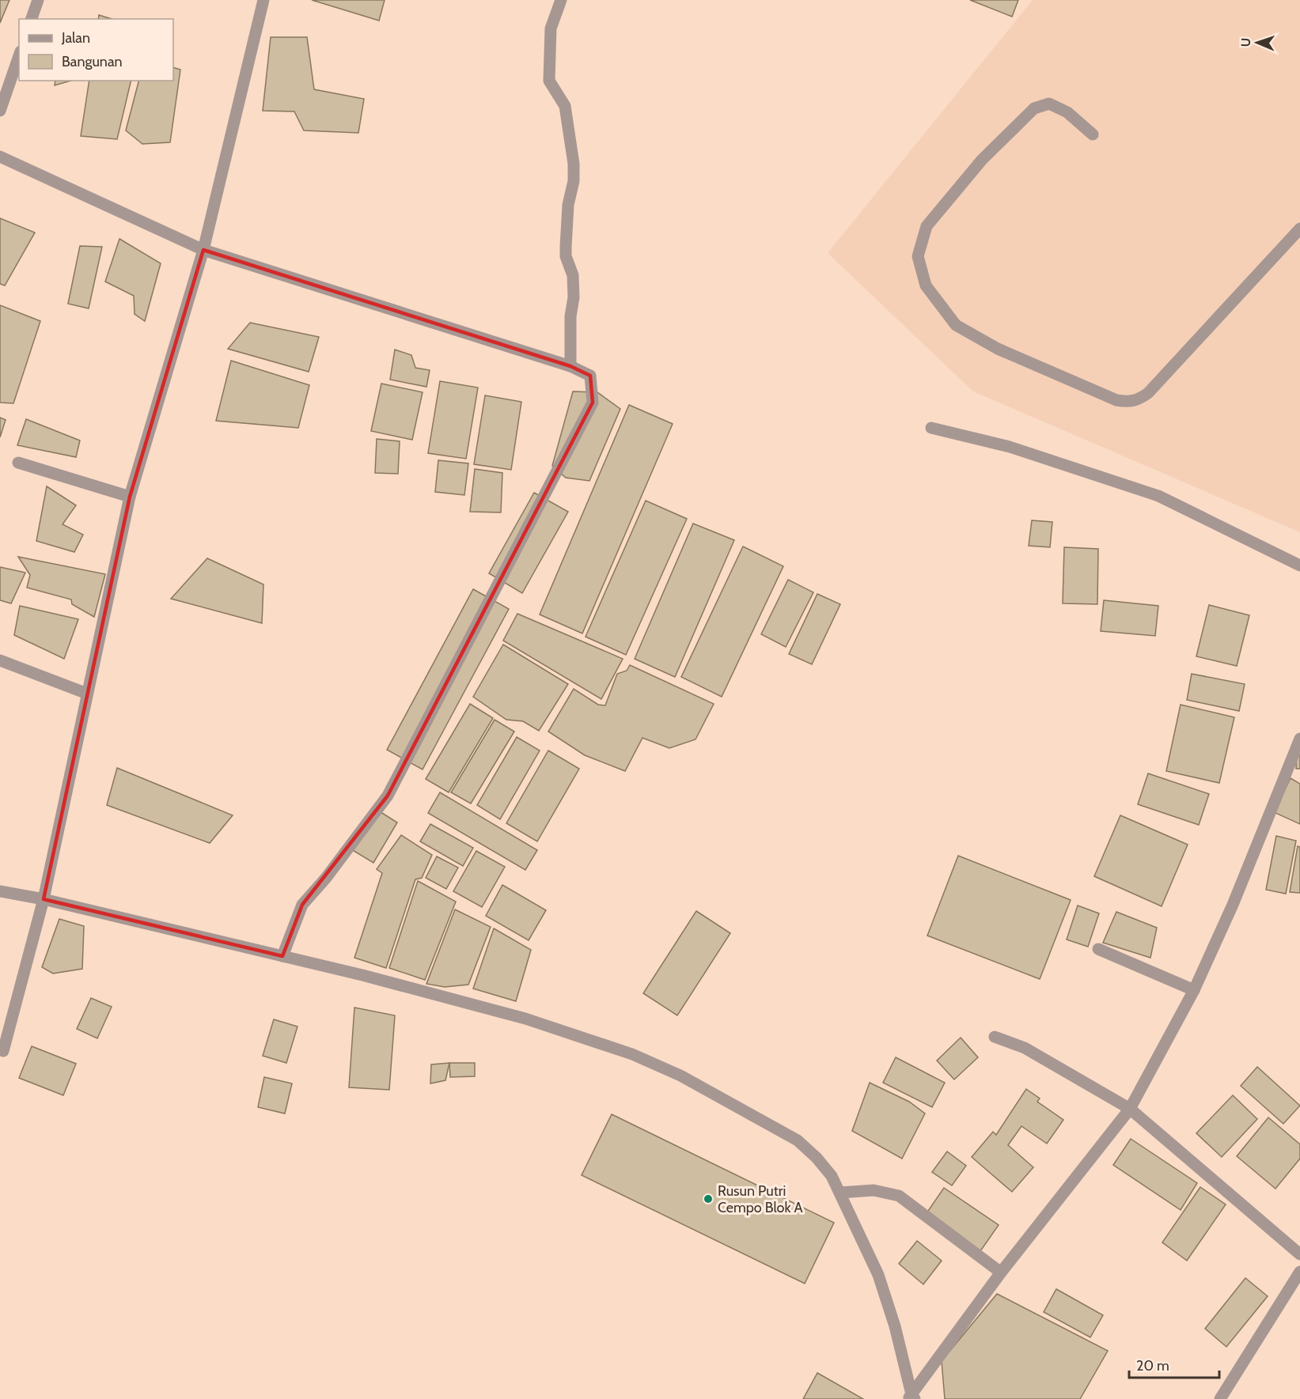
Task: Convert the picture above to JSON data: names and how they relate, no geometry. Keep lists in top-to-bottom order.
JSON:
{
  "places": ["Rusun Putri Cempo Blok A"],
  "legend": ["Jalan", "Bangunan"],
  "scale_bar": "20 m",
  "north": "left"
}
